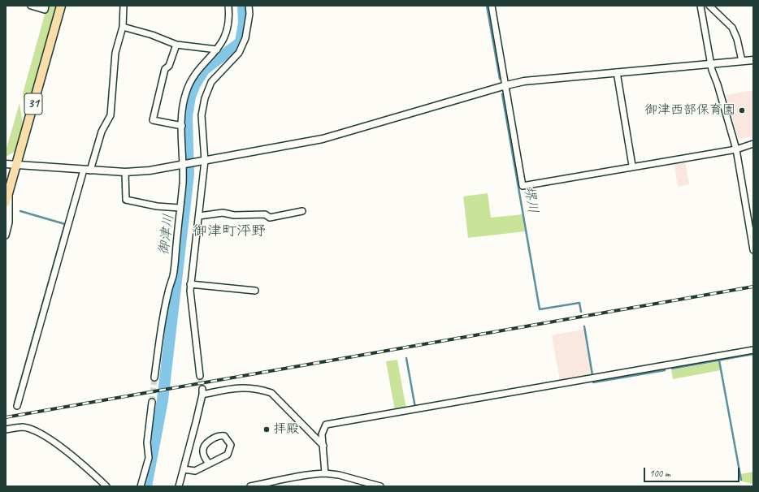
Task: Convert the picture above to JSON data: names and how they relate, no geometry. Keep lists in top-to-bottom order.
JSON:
{
  "streets": {
    "main road": ["31"]
  },
  "districts": ["御津町泙野"],
  "water": ["堺川", "御津川"],
  "places": ["御津西部保育園", "拝殿"],
  "scale_bar": "100 m"
}
